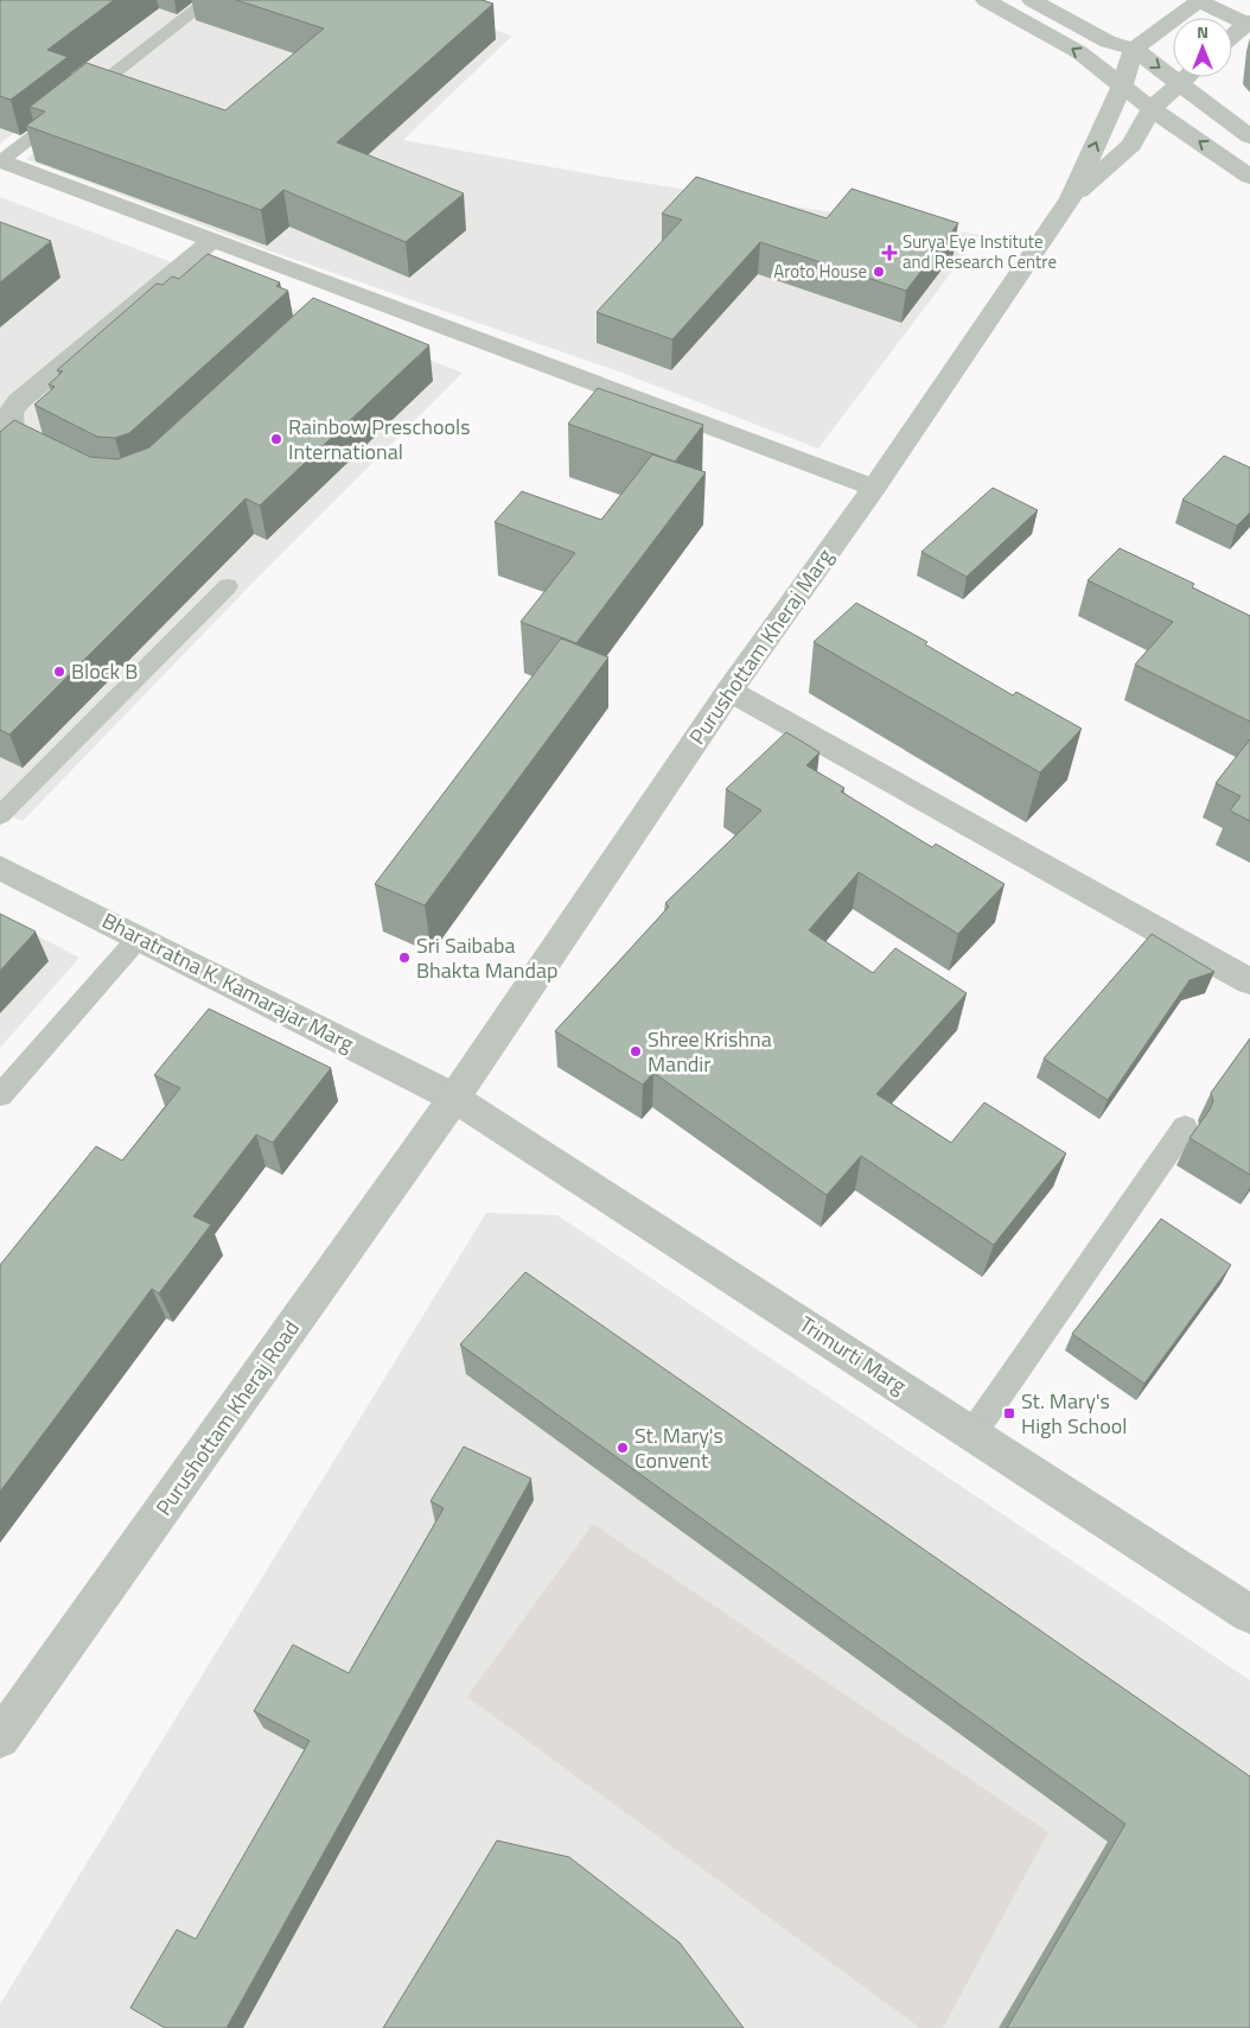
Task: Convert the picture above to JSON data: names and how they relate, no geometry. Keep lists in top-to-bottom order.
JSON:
{
  "streets": {
    "street": [
      "Purushottam Kheraj Marg",
      "Bharatratna K. Kamarajar Marg",
      "Trimurti Marg",
      "Purushottam Kheraj Road"
    ]
  },
  "crossings": [
    ["Purushottam Kheraj Marg", "Bharatratna K. Kamarajar Marg"],
    ["Purushottam Kheraj Marg", "Trimurti Marg"],
    ["Purushottam Kheraj Marg", "Purushottam Kheraj Road"],
    ["Bharatratna K. Kamarajar Marg", "Trimurti Marg"],
    ["Bharatratna K. Kamarajar Marg", "Purushottam Kheraj Road"],
    ["Trimurti Marg", "Purushottam Kheraj Road"]
  ],
  "places": {
    "health": ["Surya Eye Institute and Research Centre"],
    "other": [
      "Aroto House",
      "Rainbow Preschools International",
      "Block B",
      "Sri Saibaba Bhakta Mandap",
      "Shree Krishna Mandir",
      "St. Mary's Convent"
    ],
    "transit": ["St. Mary's High School"]
  },
  "north": "top"
}
